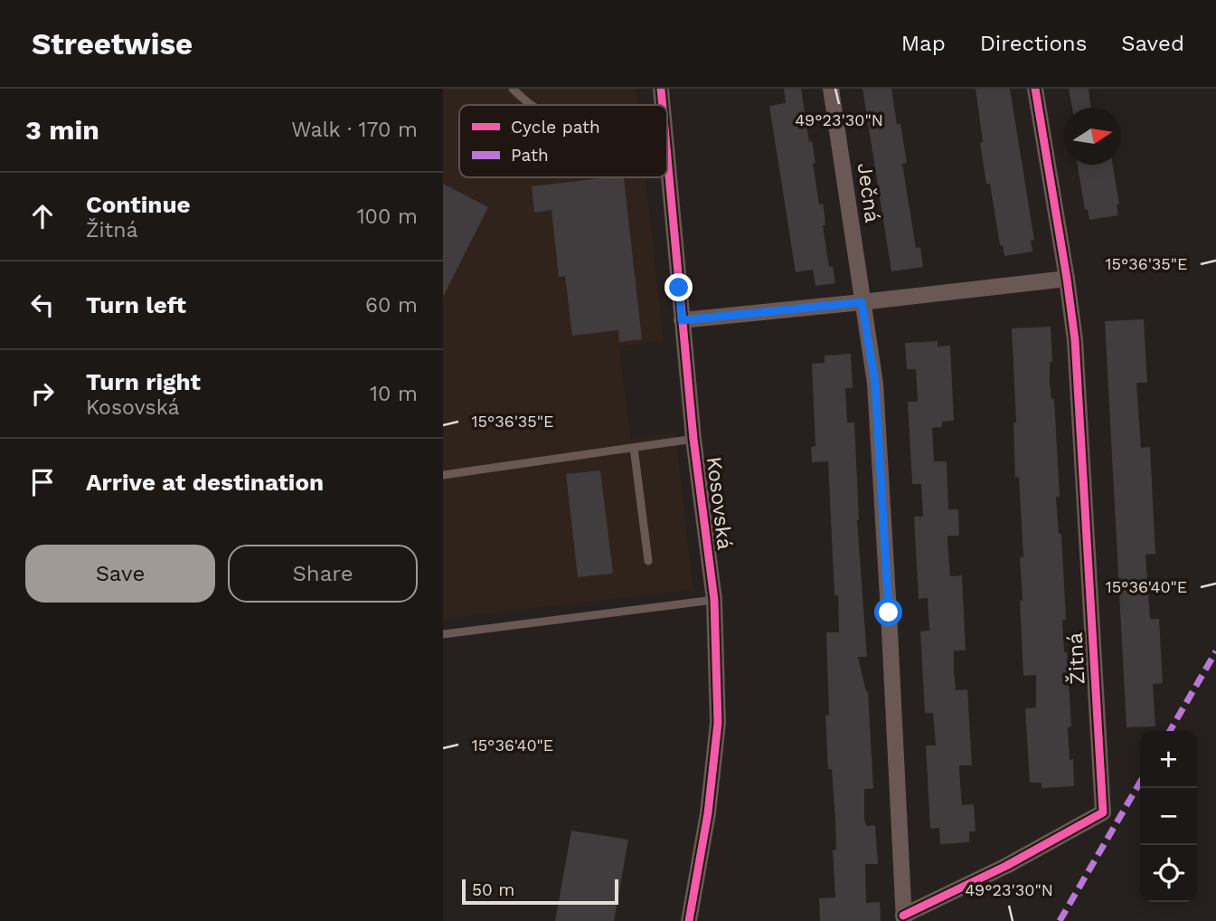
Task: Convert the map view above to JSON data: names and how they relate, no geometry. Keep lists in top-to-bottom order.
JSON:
{
  "streets": {
    "street": ["Ječná", "Kosovská", "Žitná"]
  },
  "crossings": [
    ["Ječná", "Žitná"]
  ],
  "legend": ["Cycle path", "Path"],
  "scale_bar": "50 m",
  "north": "right",
  "page": {
    "header": "Streetwise",
    "nav": ["Map", "Directions", "Saved"],
    "heading": ["3 min", "Walk · 170 m"],
    "list": [
      ["Continue", "Žitná", "100 m"],
      ["Turn left", "60 m"],
      ["Turn right", "Kosovská", "10 m"],
      "Arrive at destination"
    ],
    "buttons": ["Save", "Share"],
    "map_buttons": ["+", "−"],
    "scale": "50 m"
  },
  "coordinates": ["49°23'30\"N", "15°36'35\"E", "15°36'40\"E"]
}
